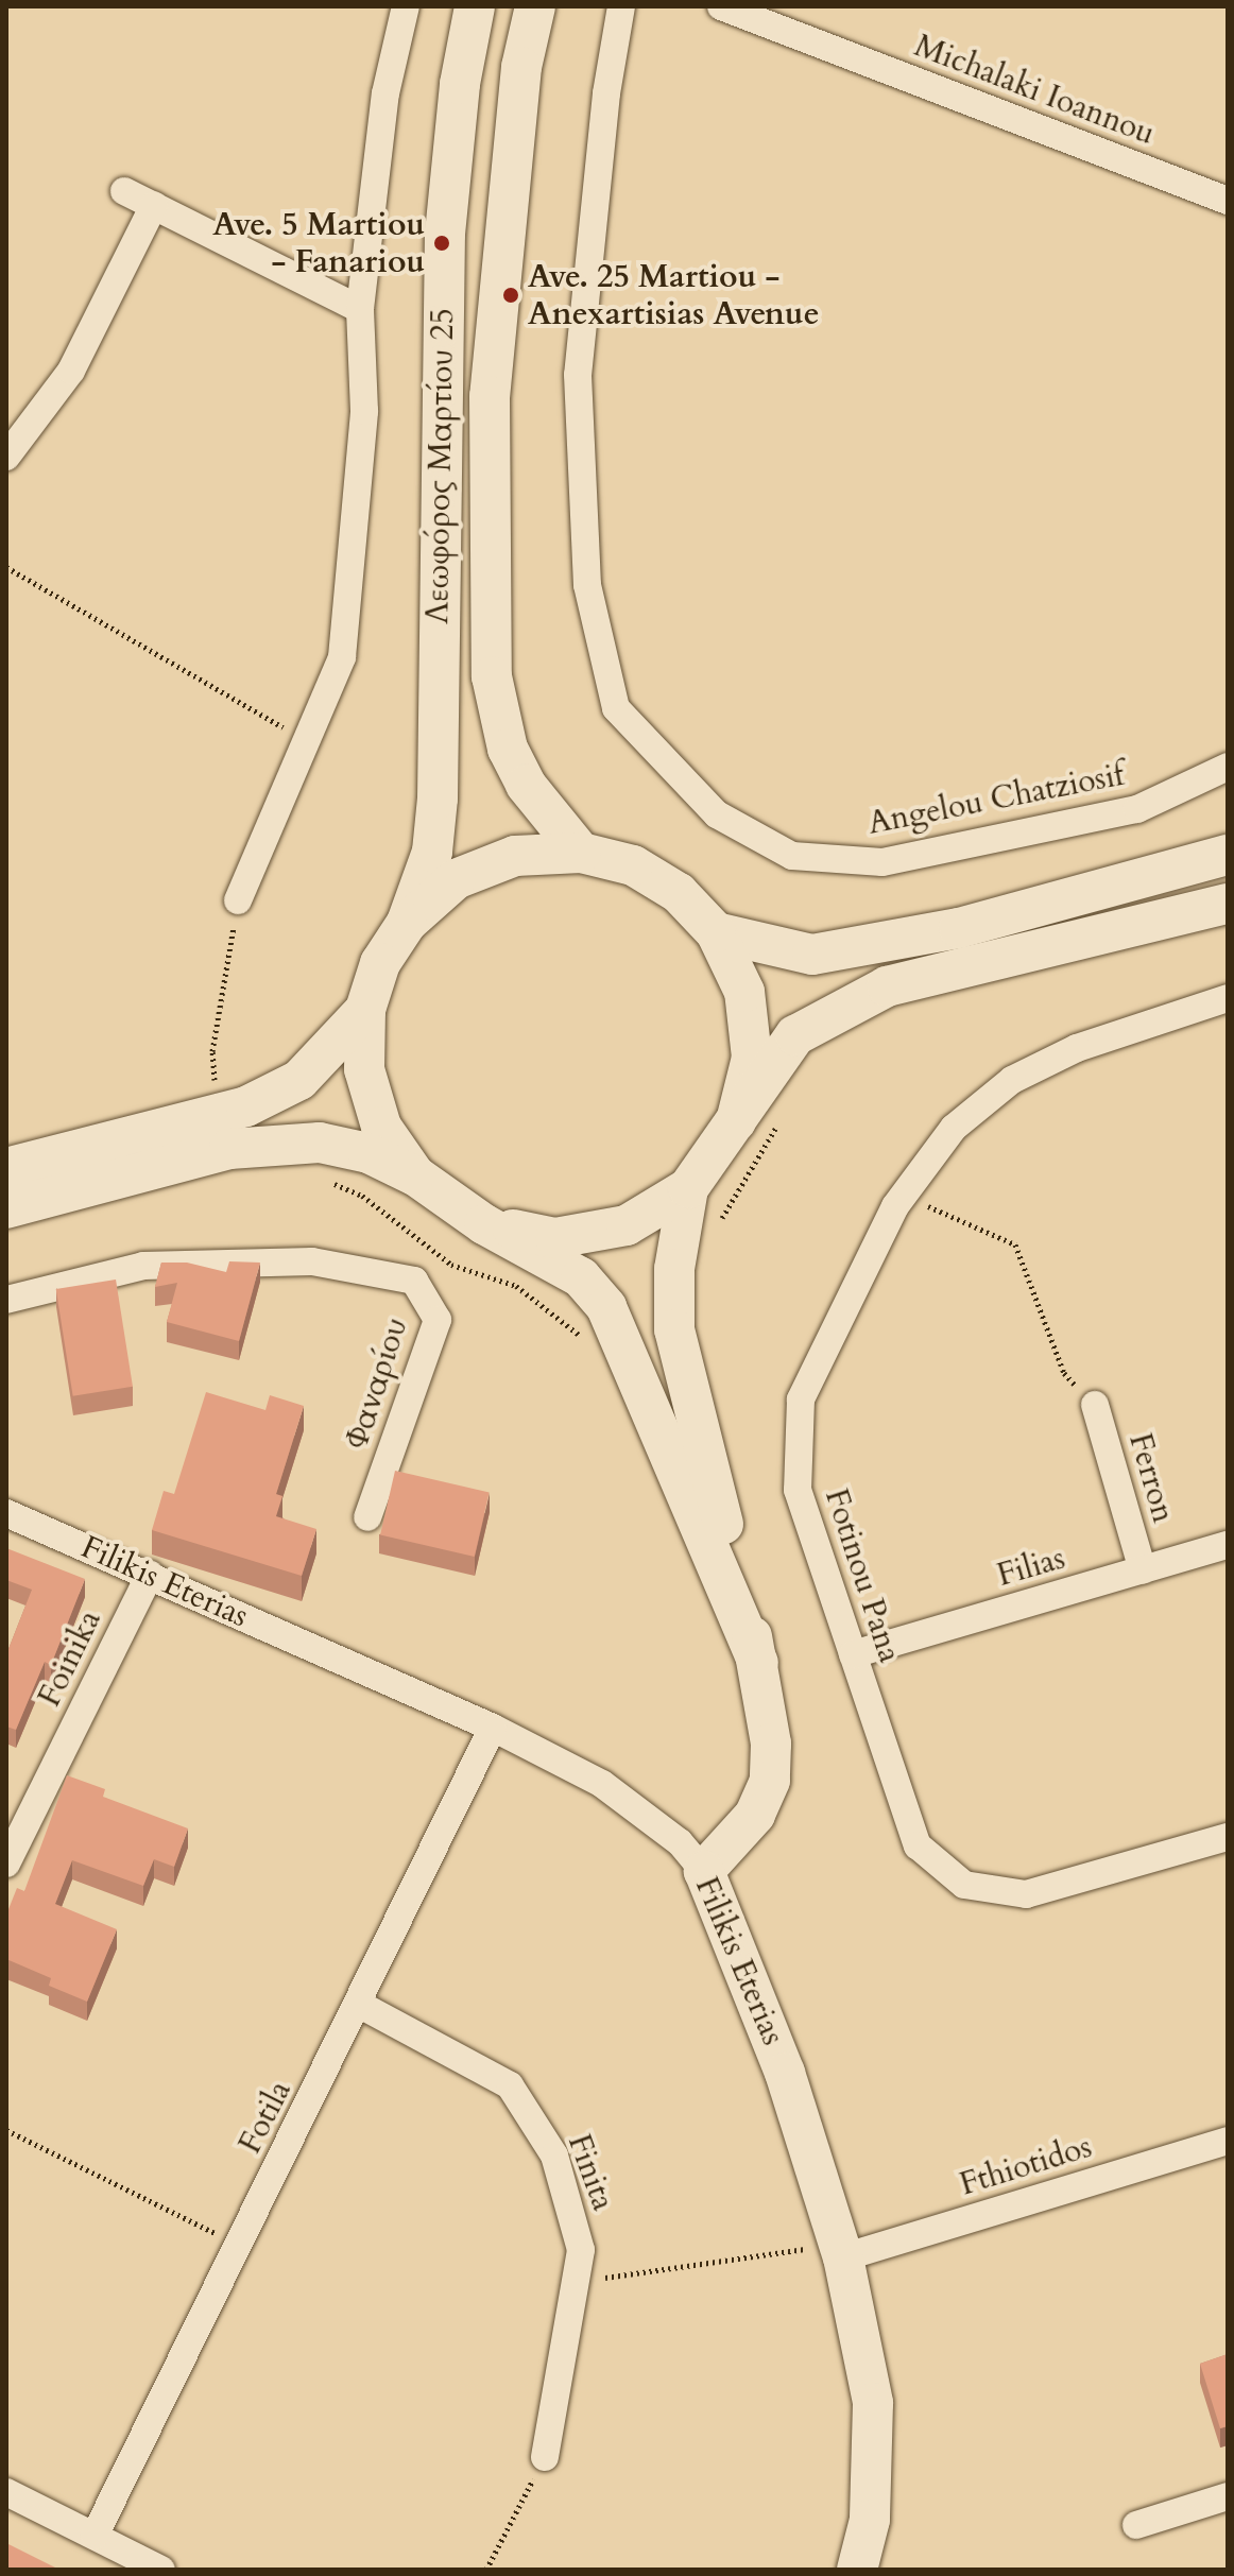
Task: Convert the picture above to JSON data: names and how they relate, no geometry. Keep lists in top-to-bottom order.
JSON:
{
  "streets": {
    "main road": ["Λεωφόρος Μαρτίου 25", "Filikis Eterias"],
    "street": [
      "Michalaki Ioannou",
      "Angelou Chatziosif",
      "Φαναρίου",
      "Ferron",
      "Filias",
      "Fotinou Pana",
      "Foinika",
      "Fotila",
      "Fthiotidos",
      "Finita"
    ]
  },
  "crossings": [
    ["Ferron", "Filias"],
    ["Filias", "Fotinou Pana"],
    ["Filikis Eterias", "Foinika"],
    ["Filikis Eterias", "Fotila"],
    ["Filikis Eterias", "Fthiotidos"],
    ["Fotila", "Finita"]
  ],
  "places": ["Ave. 5 Martiou - Fanariou", "Ave. 25 Martiou - Anexartisias Avenue"]
}
